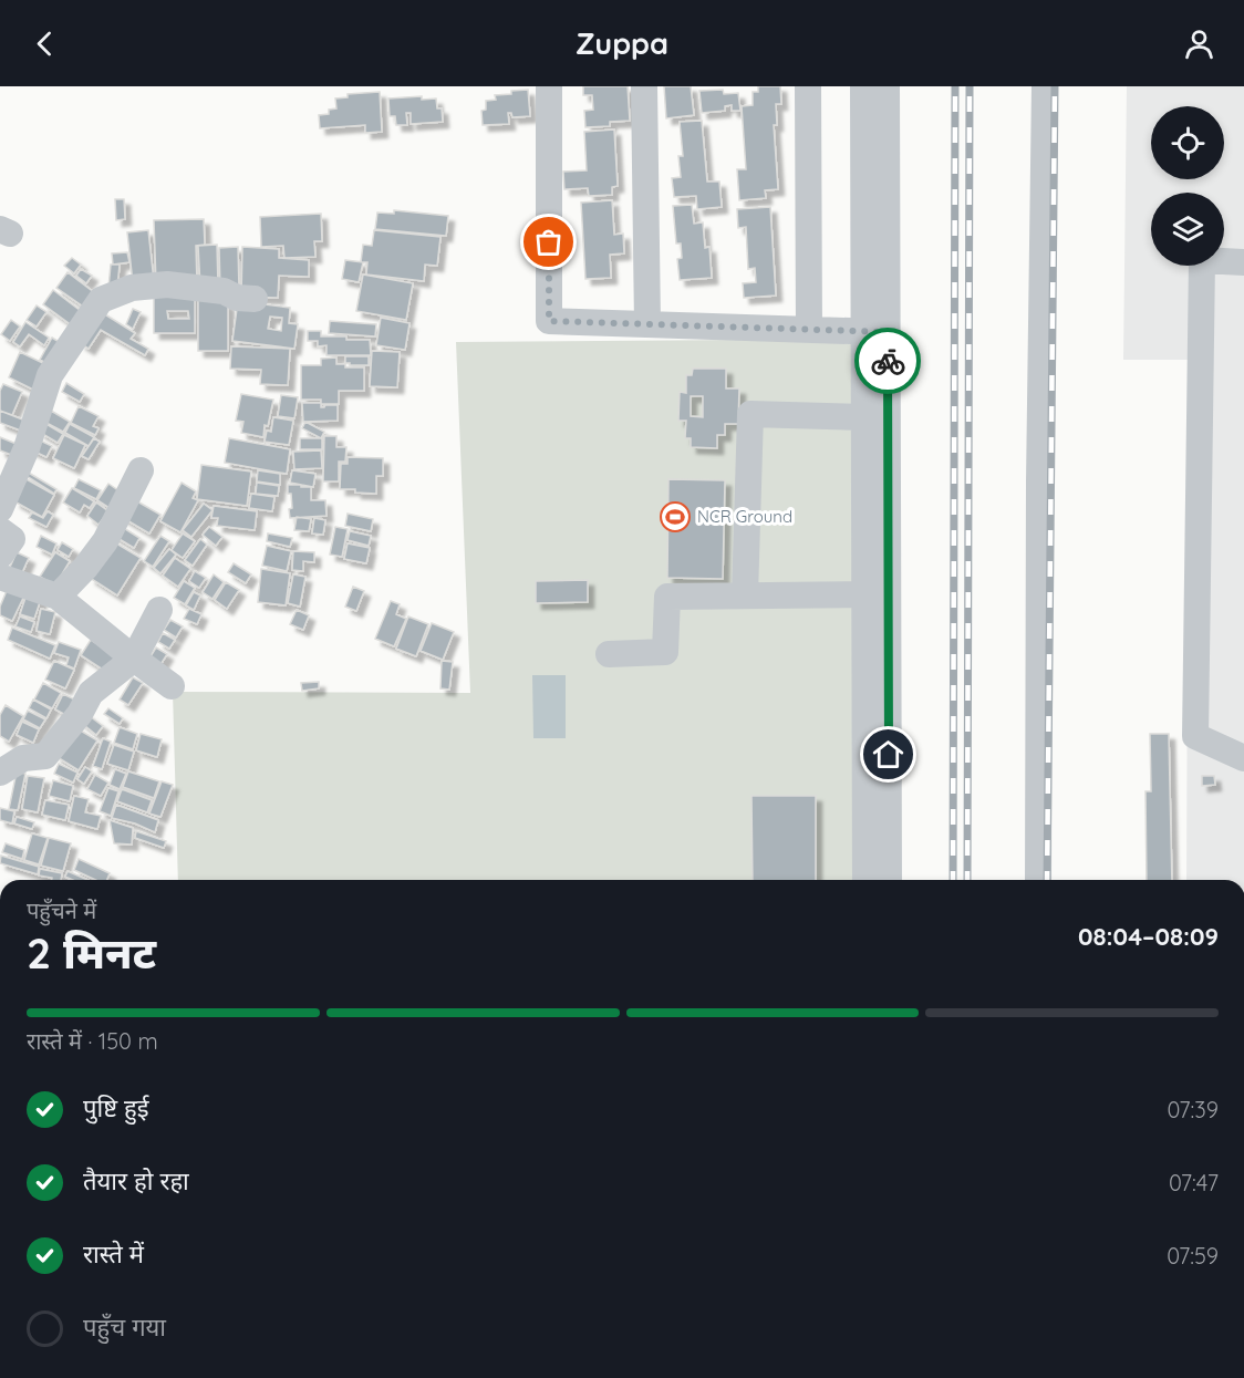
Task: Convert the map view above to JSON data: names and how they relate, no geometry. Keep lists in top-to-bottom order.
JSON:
{
  "places": {
    "sports": ["NCR Ground"]
  },
  "page": {
    "header": "Zuppa",
    "heading": ["2 मिनट", "पहुँचने में", "08:04–08:09"],
    "bar": "रास्ते में · 150 m",
    "list": [
      ["पुष्टि हुई", "07:39"],
      ["तैयार हो रहा", "07:47"],
      ["रास्ते में", "07:59"],
      "पहुँच गया"
    ]
  }
}
